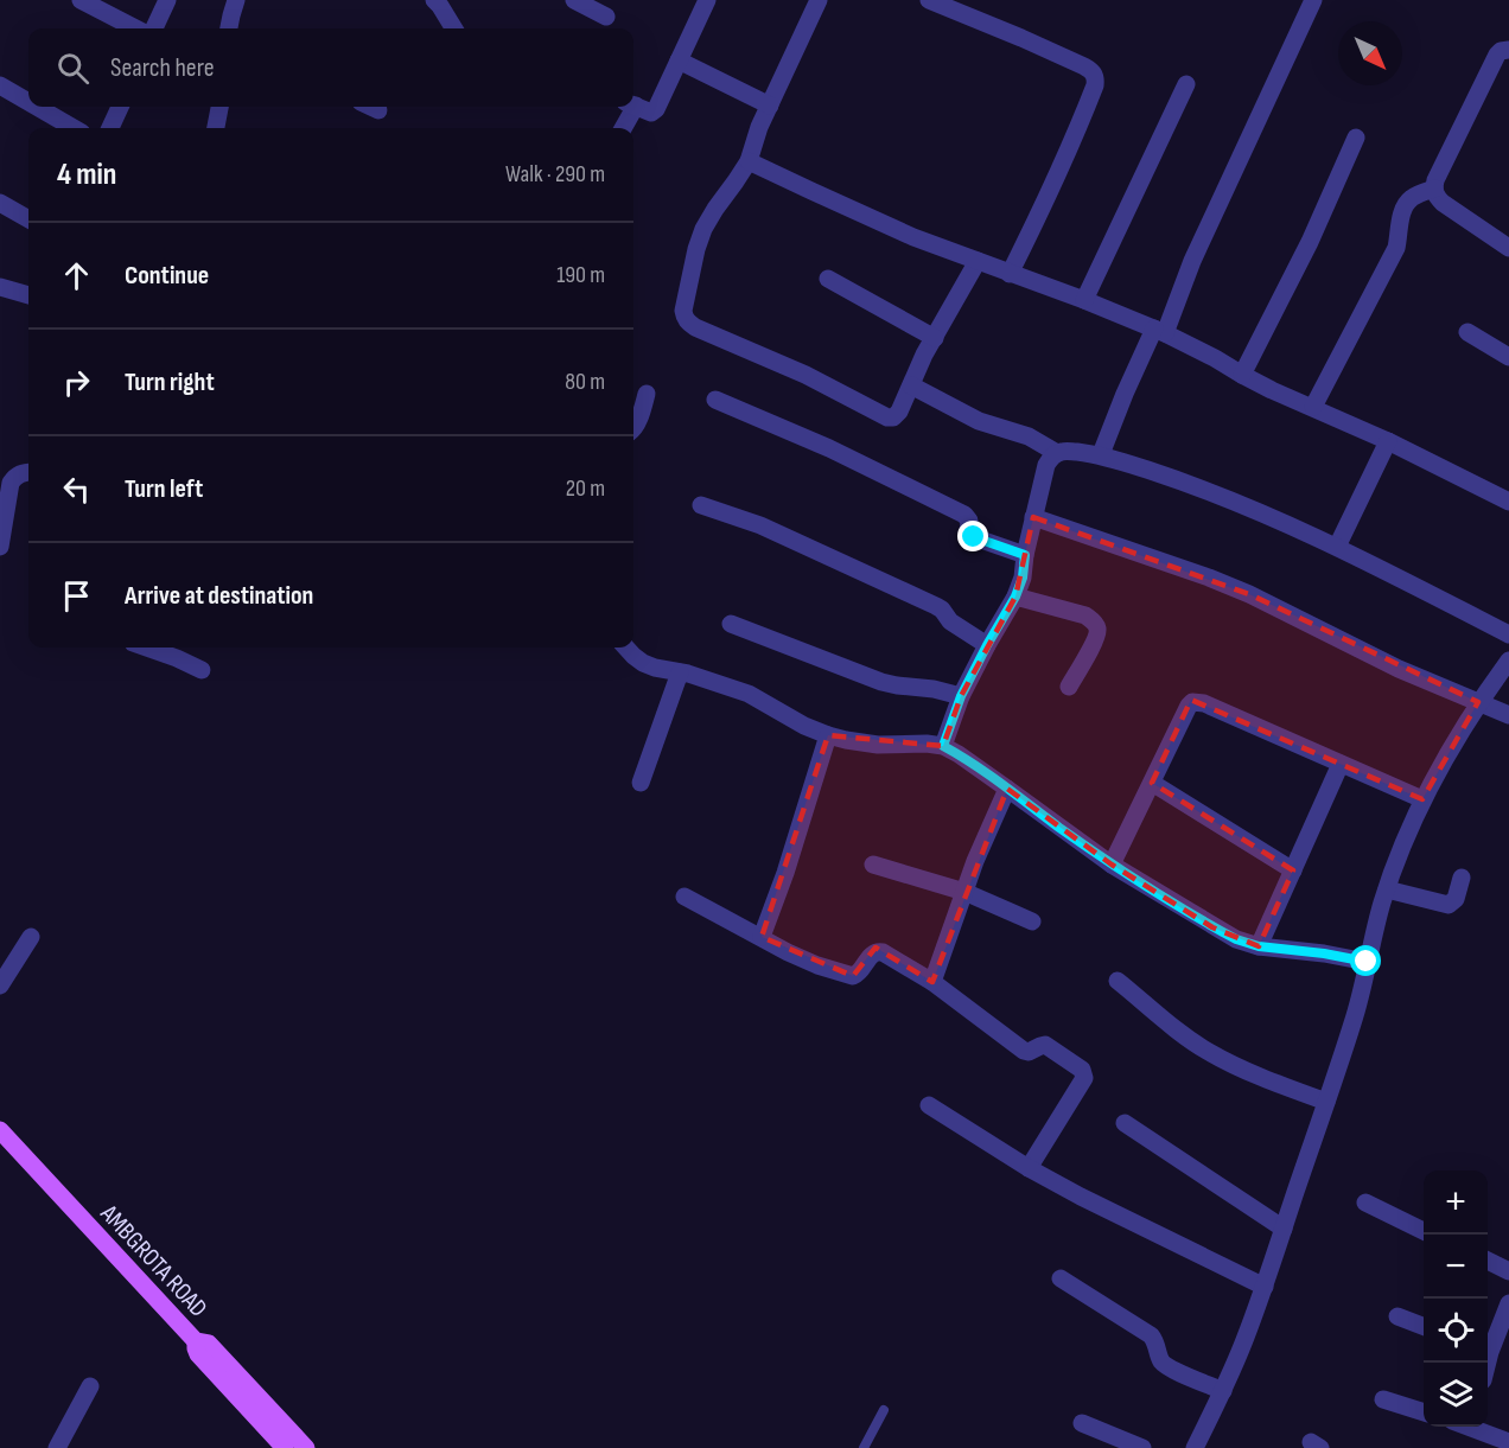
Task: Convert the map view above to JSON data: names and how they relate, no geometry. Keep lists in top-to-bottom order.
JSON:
{
  "streets": {
    "main road": ["AMBGROTA ROAD"]
  },
  "north": "bottom right",
  "page": {
    "search": "Search here",
    "heading": ["4 min", "Walk · 290 m"],
    "list": [
      ["Continue", "190 m"],
      ["Turn right", "80 m"],
      ["Turn left", "20 m"],
      "Arrive at destination"
    ],
    "map_buttons": ["+", "−"]
  }
}
